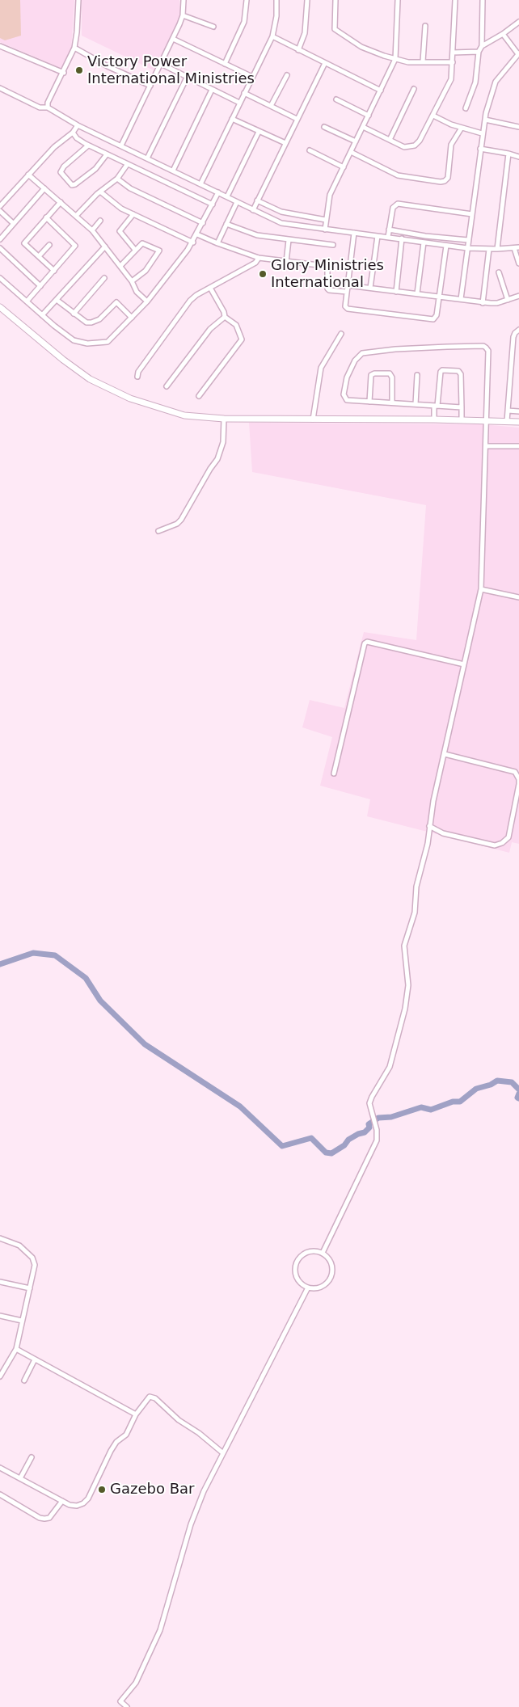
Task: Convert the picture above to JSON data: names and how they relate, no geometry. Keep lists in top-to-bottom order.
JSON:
{
  "places": ["Victory Power International Ministries", "Glory Ministries International", "Gazebo Bar"]
}
